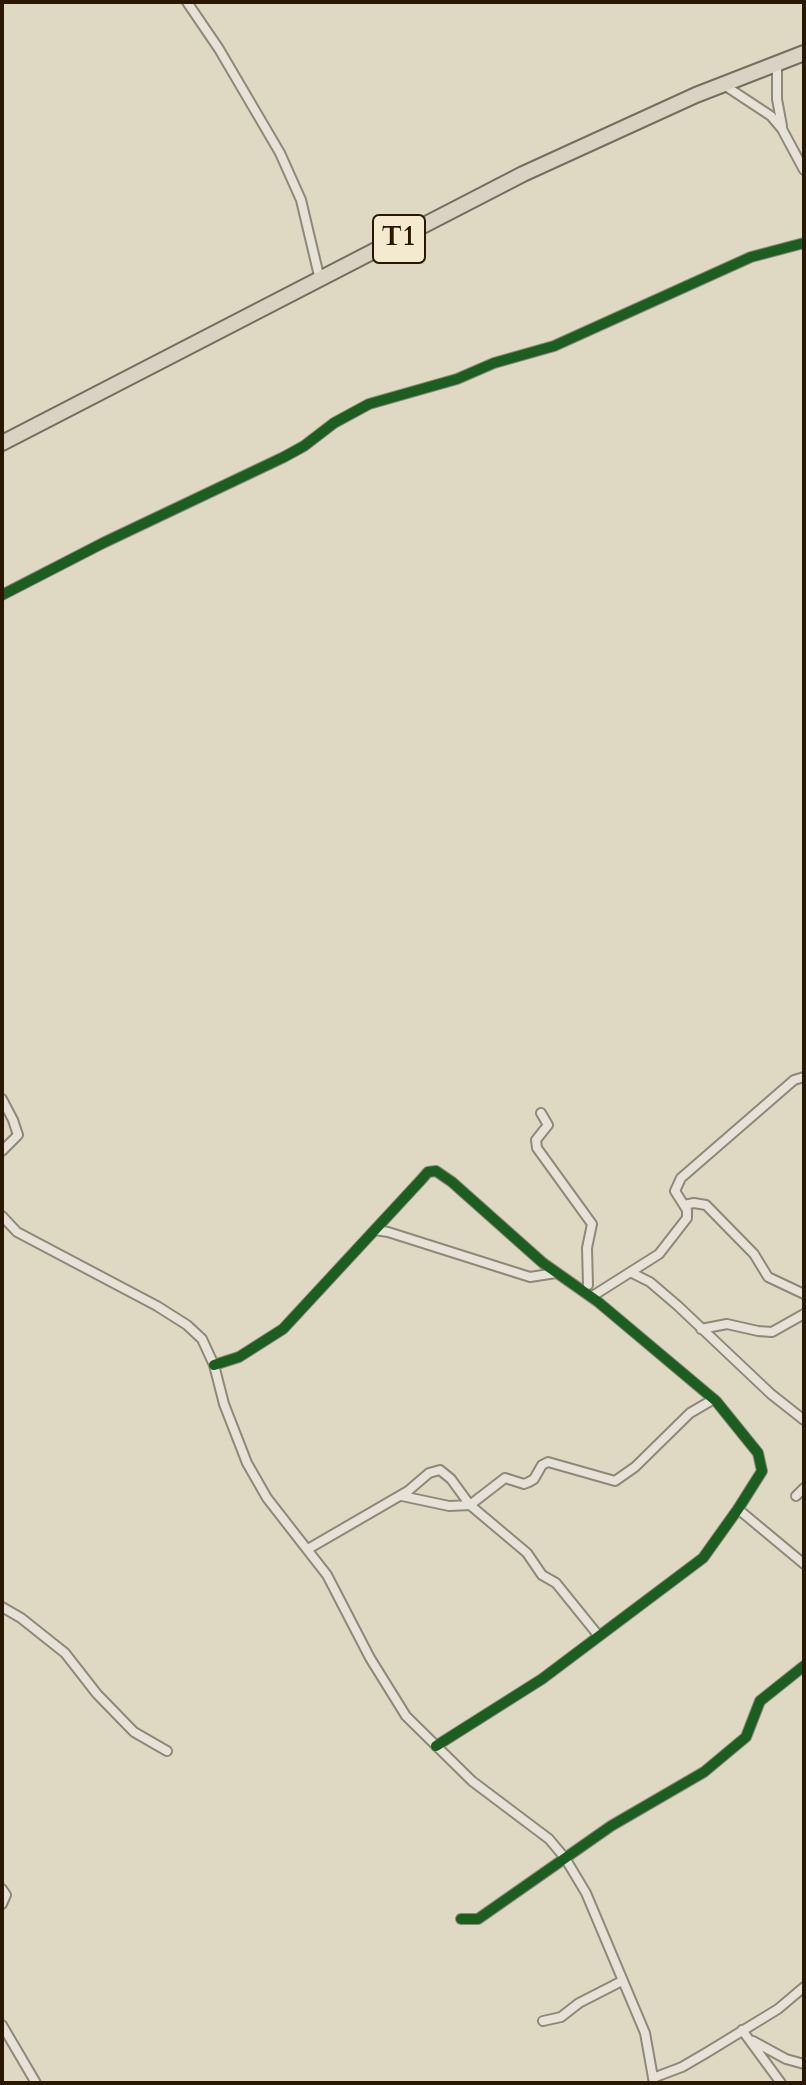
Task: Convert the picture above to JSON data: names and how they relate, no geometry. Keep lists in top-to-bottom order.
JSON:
{
  "streets": {
    "highway": ["T1"]
  }
}
